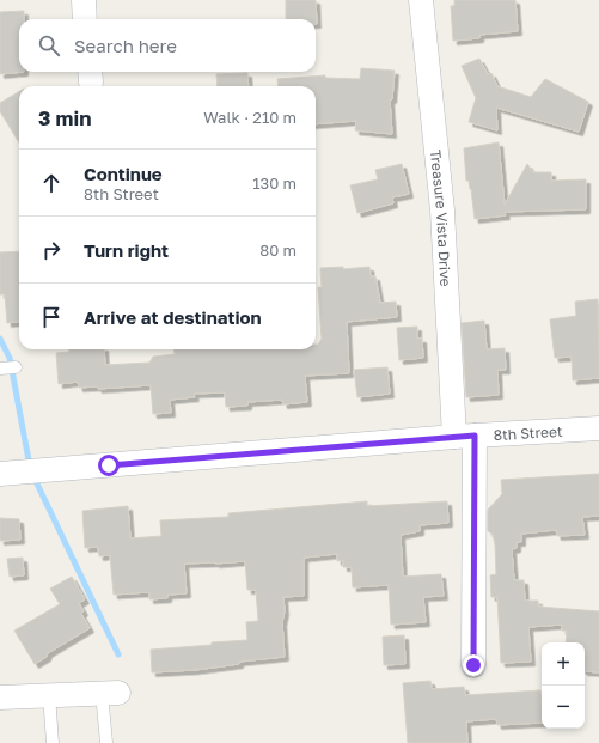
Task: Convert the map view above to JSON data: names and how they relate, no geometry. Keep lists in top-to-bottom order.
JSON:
{
  "streets": {
    "street": ["Treasure Vista Drive", "8th Street"]
  },
  "crossings": [
    ["Treasure Vista Drive", "8th Street"]
  ],
  "page": {
    "search": "Search here",
    "heading": ["3 min", "Walk · 210 m"],
    "list": [
      ["Continue", "8th Street", "130 m"],
      ["Turn right", "80 m"],
      "Arrive at destination"
    ],
    "map_buttons": ["+", "−"]
  }
}
